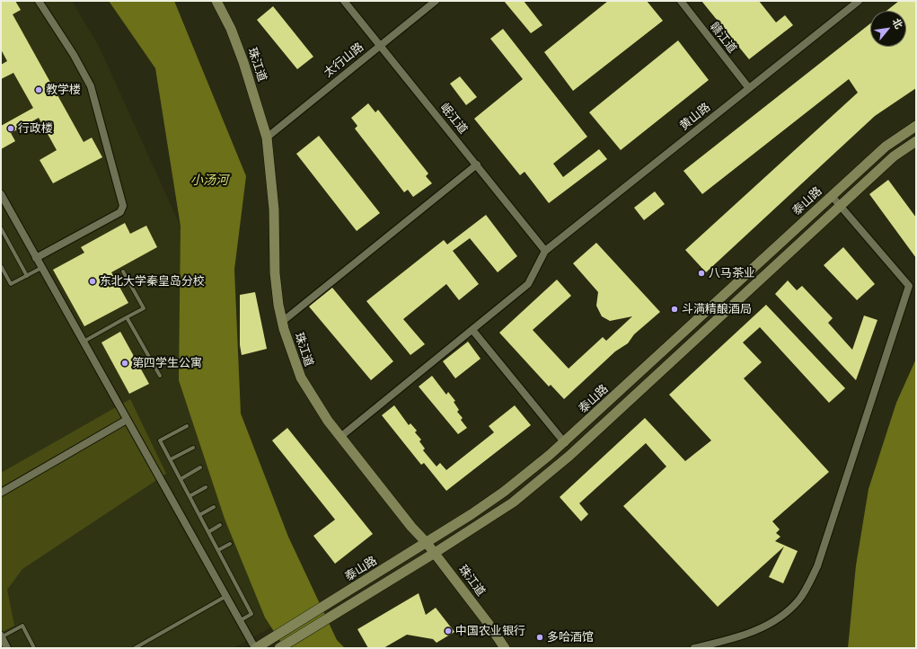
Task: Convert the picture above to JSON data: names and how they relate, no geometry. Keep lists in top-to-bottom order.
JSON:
{
  "streets": {
    "street": [
      "赣江道",
      "太行山路",
      "珠江道",
      "黄山路",
      "岷江道",
      "泰山路"
    ]
  },
  "crossings": [
    ["赣江道", "黄山路"],
    ["太行山路", "珠江道"],
    ["太行山路", "岷江道"],
    ["珠江道", "泰山路"],
    ["黄山路", "岷江道"]
  ],
  "water": ["小汤河"],
  "places": [
    "教学楼",
    "行政楼",
    "八马茶业",
    "东北大学秦皇岛分校",
    "斗满精酿酒局",
    "第四学生公寓",
    "中国农业银行",
    "多哈酒馆"
  ],
  "north": "top right"
}
